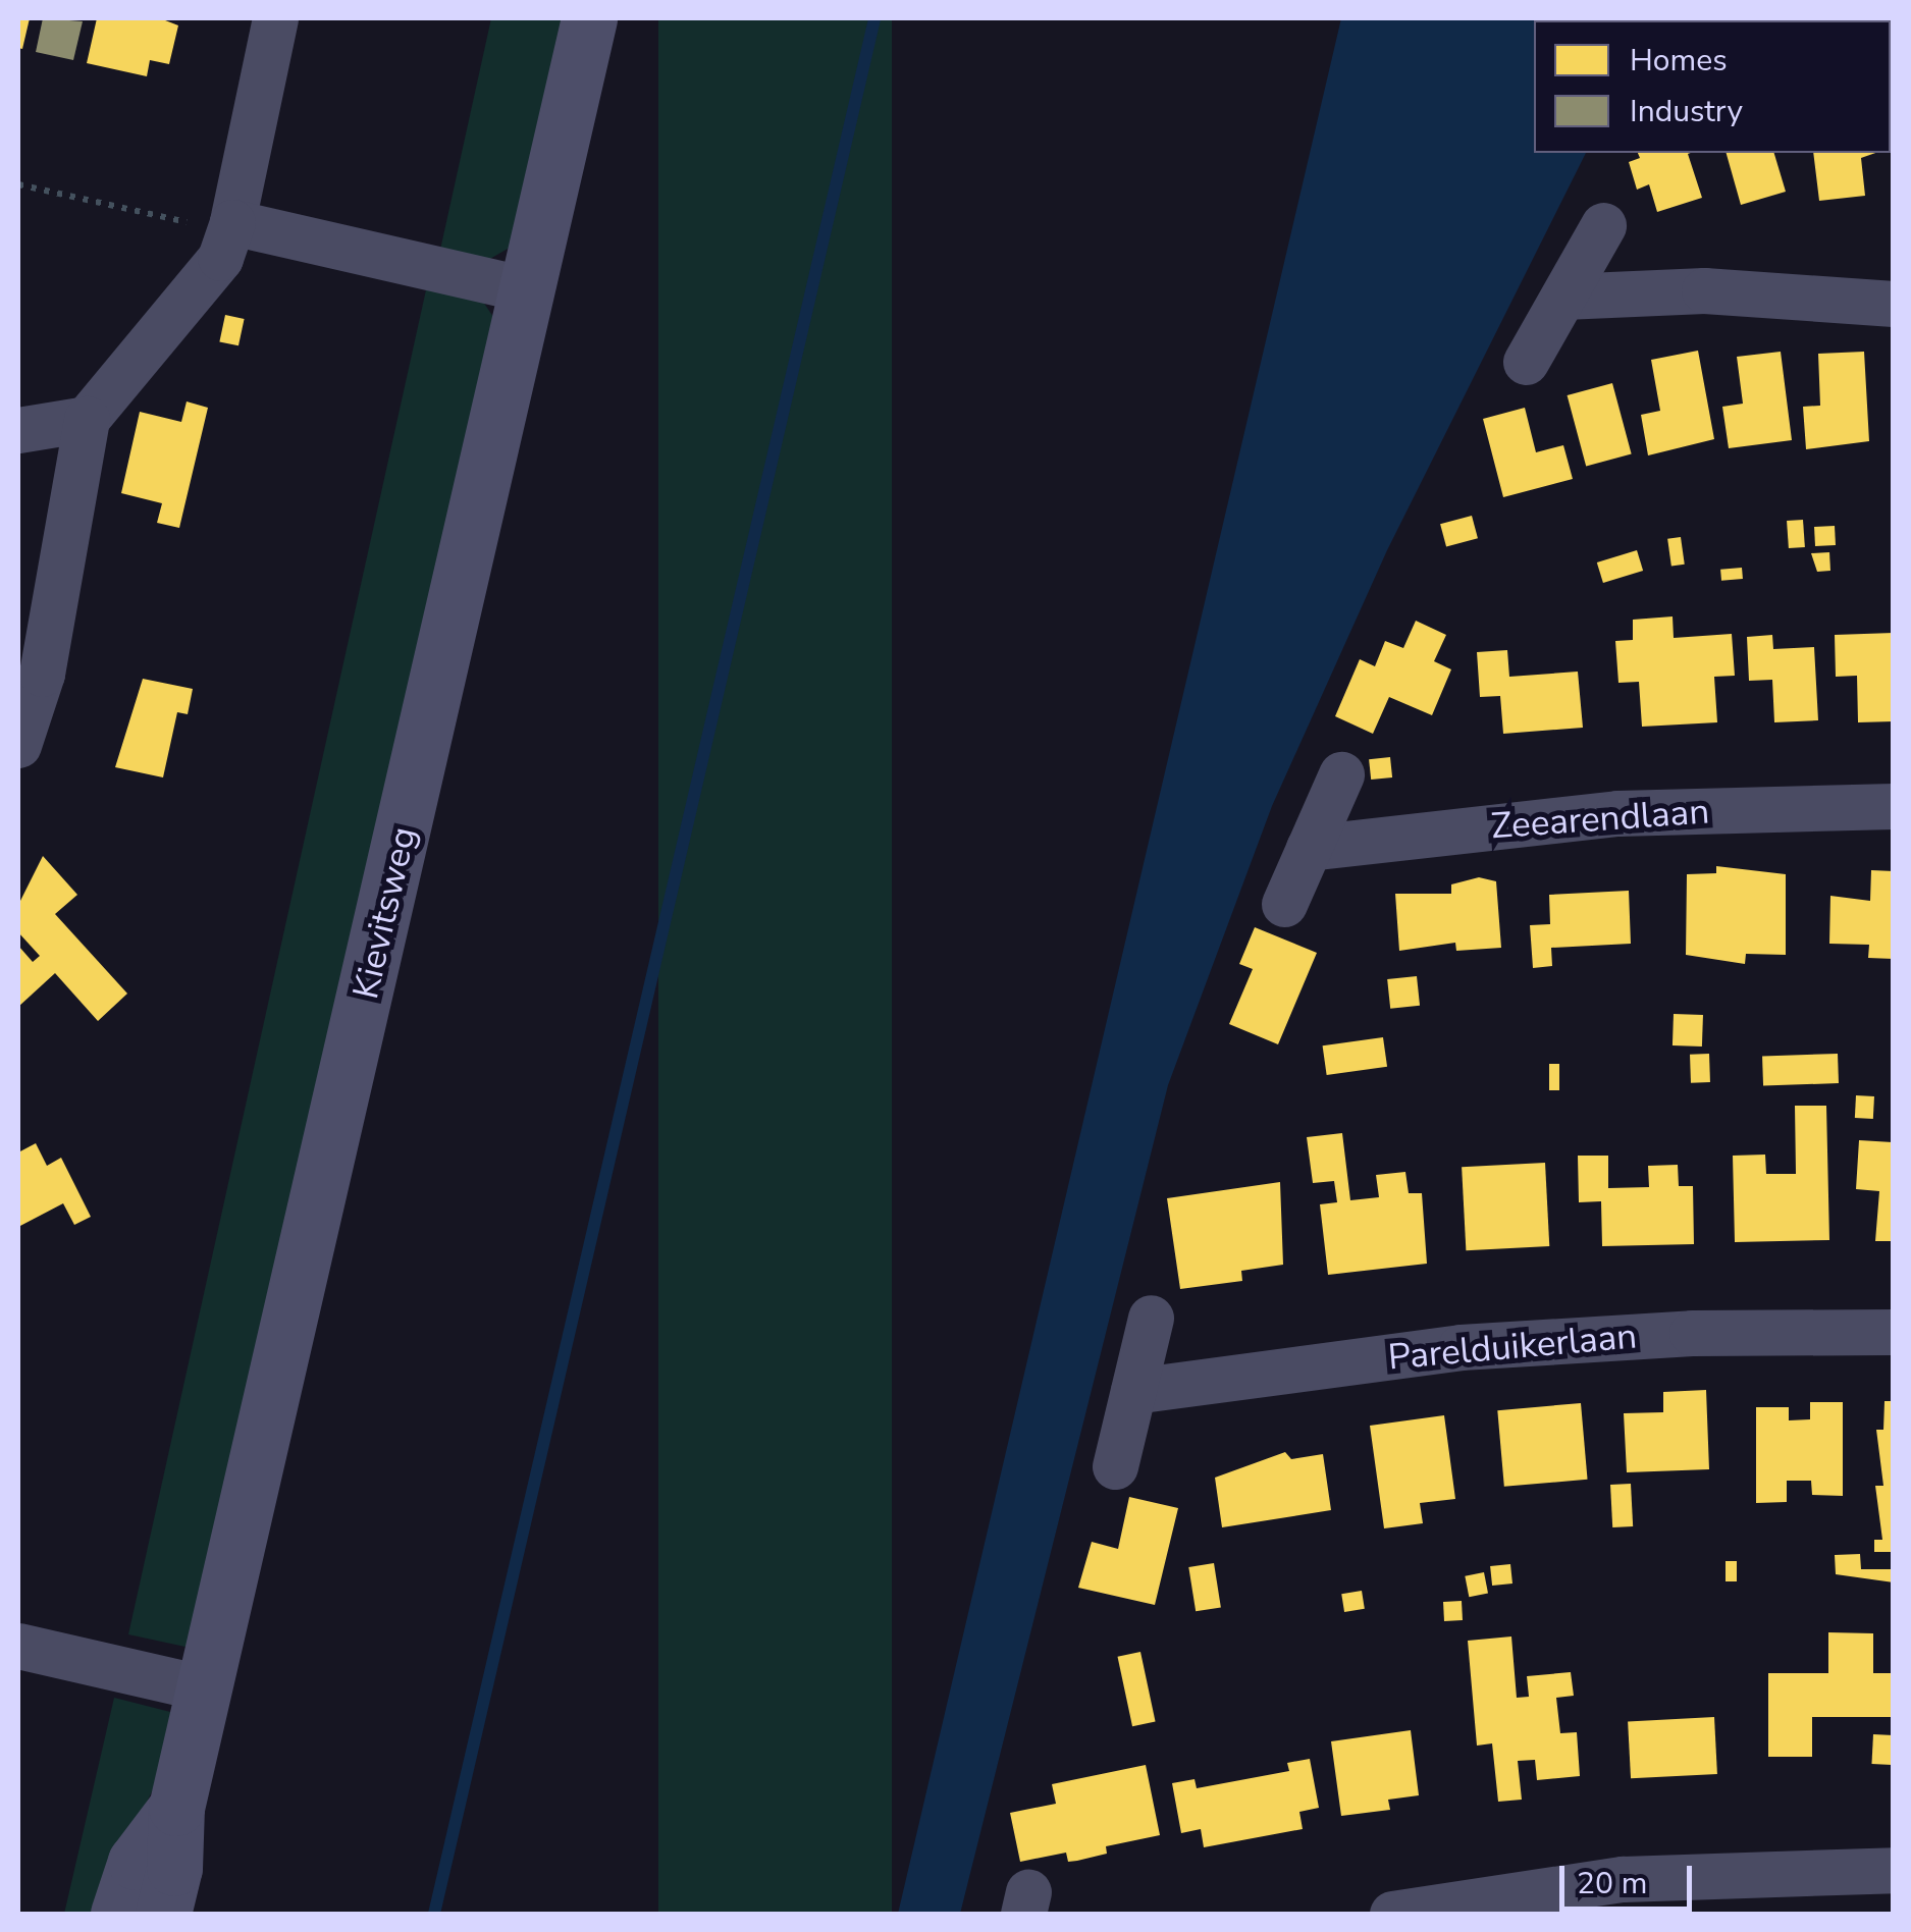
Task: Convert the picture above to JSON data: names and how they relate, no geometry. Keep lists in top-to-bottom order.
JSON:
{
  "streets": {
    "street": ["Zeearendlaan", "Kievitsweg", "Parelduikerlaan"]
  },
  "legend": ["Homes", "Industry"],
  "scale_bar": "20 m"
}
